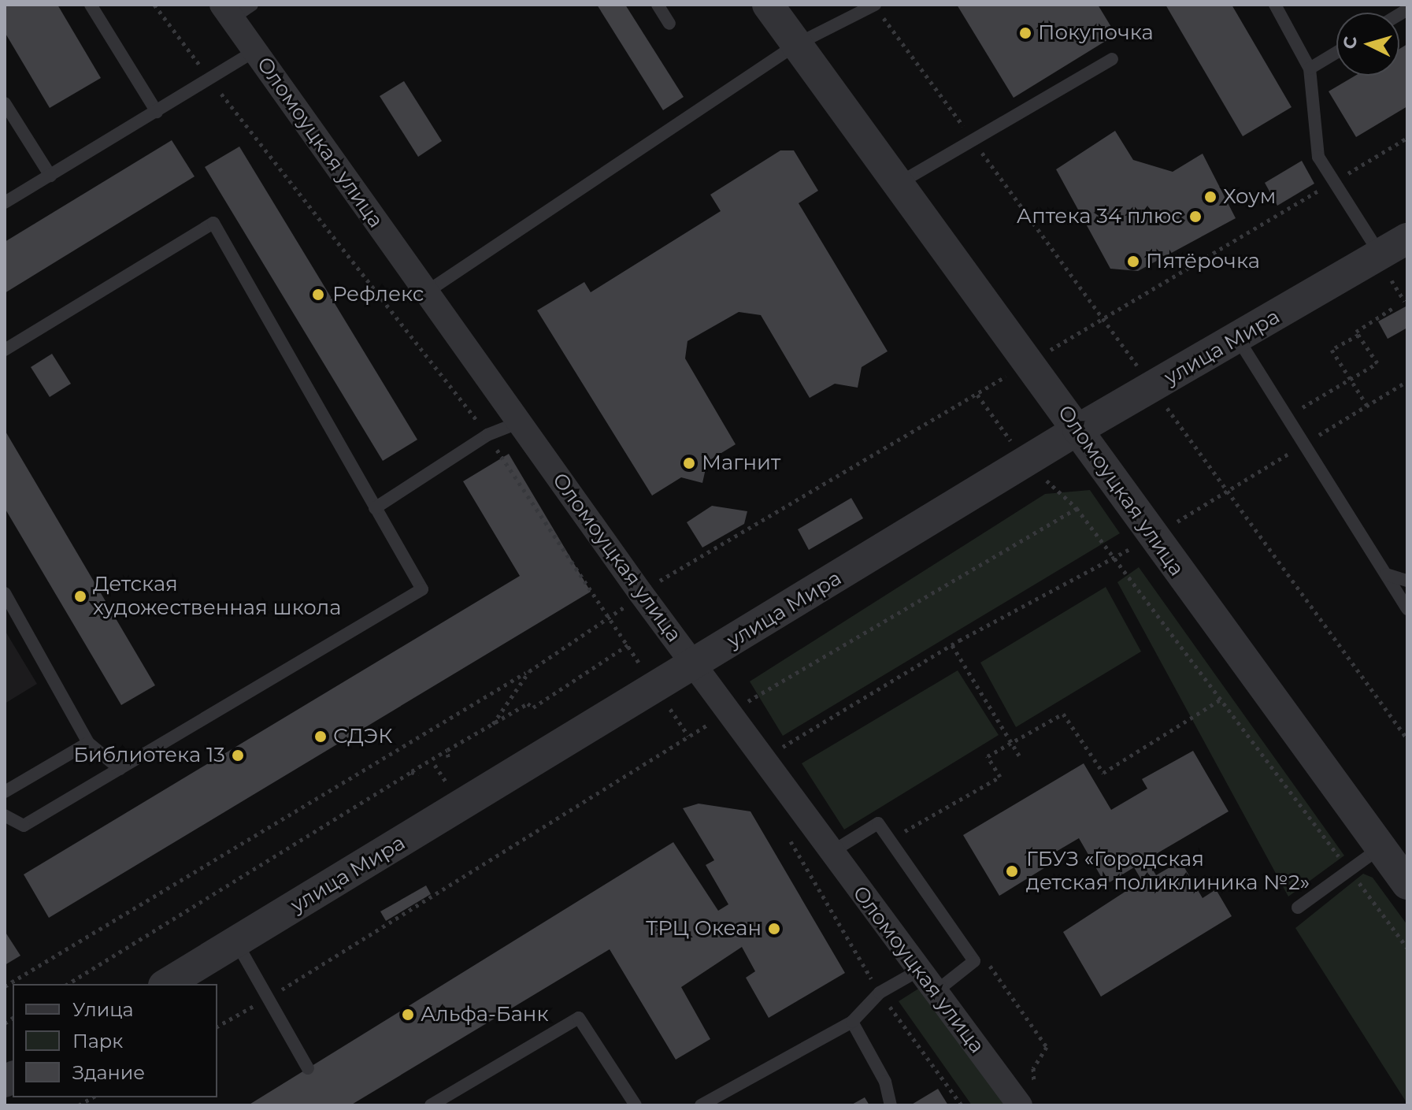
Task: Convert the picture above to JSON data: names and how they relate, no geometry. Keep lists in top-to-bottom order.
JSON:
{
  "streets": {
    "street": ["Оломоуцкая улица", "улица Мира"]
  },
  "crossings": [
    ["Оломоуцкая улица", "улица Мира"]
  ],
  "places": [
    "Покупочка",
    "Хоум",
    "Аптека 34 плюс",
    "Пятёрочка",
    "Рефлекс",
    "Магнит",
    "Детская художественная школа",
    "СДЭК",
    "Библиотека 13",
    "ГБУЗ «Городская детская поликлиника №2»",
    "ТРЦ Океан",
    "Альфа-Банк"
  ],
  "legend": ["Улица", "Парк", "Здание"],
  "north": "left"
}
